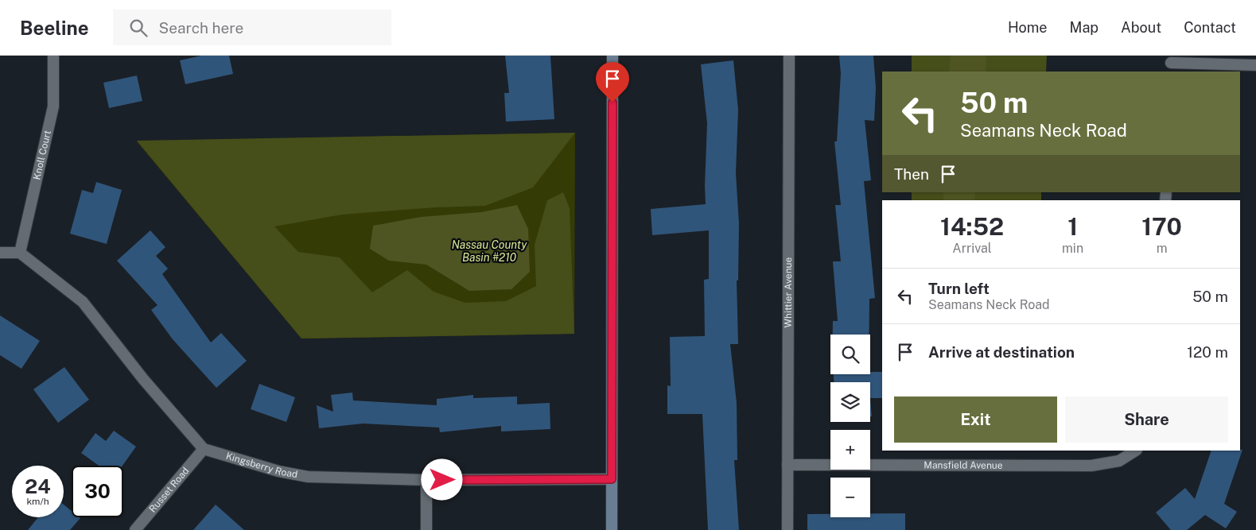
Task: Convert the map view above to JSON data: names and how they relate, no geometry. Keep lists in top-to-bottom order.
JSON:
{
  "streets": {
    "street": [
      "Knoll Court",
      "Whittier Avenue",
      "Kingsberry Road",
      "Mansfield Avenue",
      "Russet Road"
    ]
  },
  "crossings": [
    ["Whittier Avenue", "Mansfield Avenue"],
    ["Kingsberry Road", "Russet Road"]
  ],
  "water": ["Nassau County Basin #210"],
  "page": {
    "header": "Beeline",
    "search": "Search here",
    "nav": [
      "Home",
      "Map",
      "About",
      "Contact"
    ],
    "turn": ["50 m", "Seamans Neck Road"],
    "then": "Then",
    "eta": [
      "14:52",
      "Arrival",
      "1",
      "min",
      "170",
      "m"
    ],
    "list": [
      {
        "name": "Turn left",
        "note": "Seamans Neck Road",
        "value": "50 m"
      },
      {
        "name": "Arrive at destination",
        "value": "120 m"
      }
    ],
    "map_buttons": ["+", "−"],
    "buttons": ["Exit", "Share"],
    "speed": "24 km/h",
    "limit": "30"
  }
}
